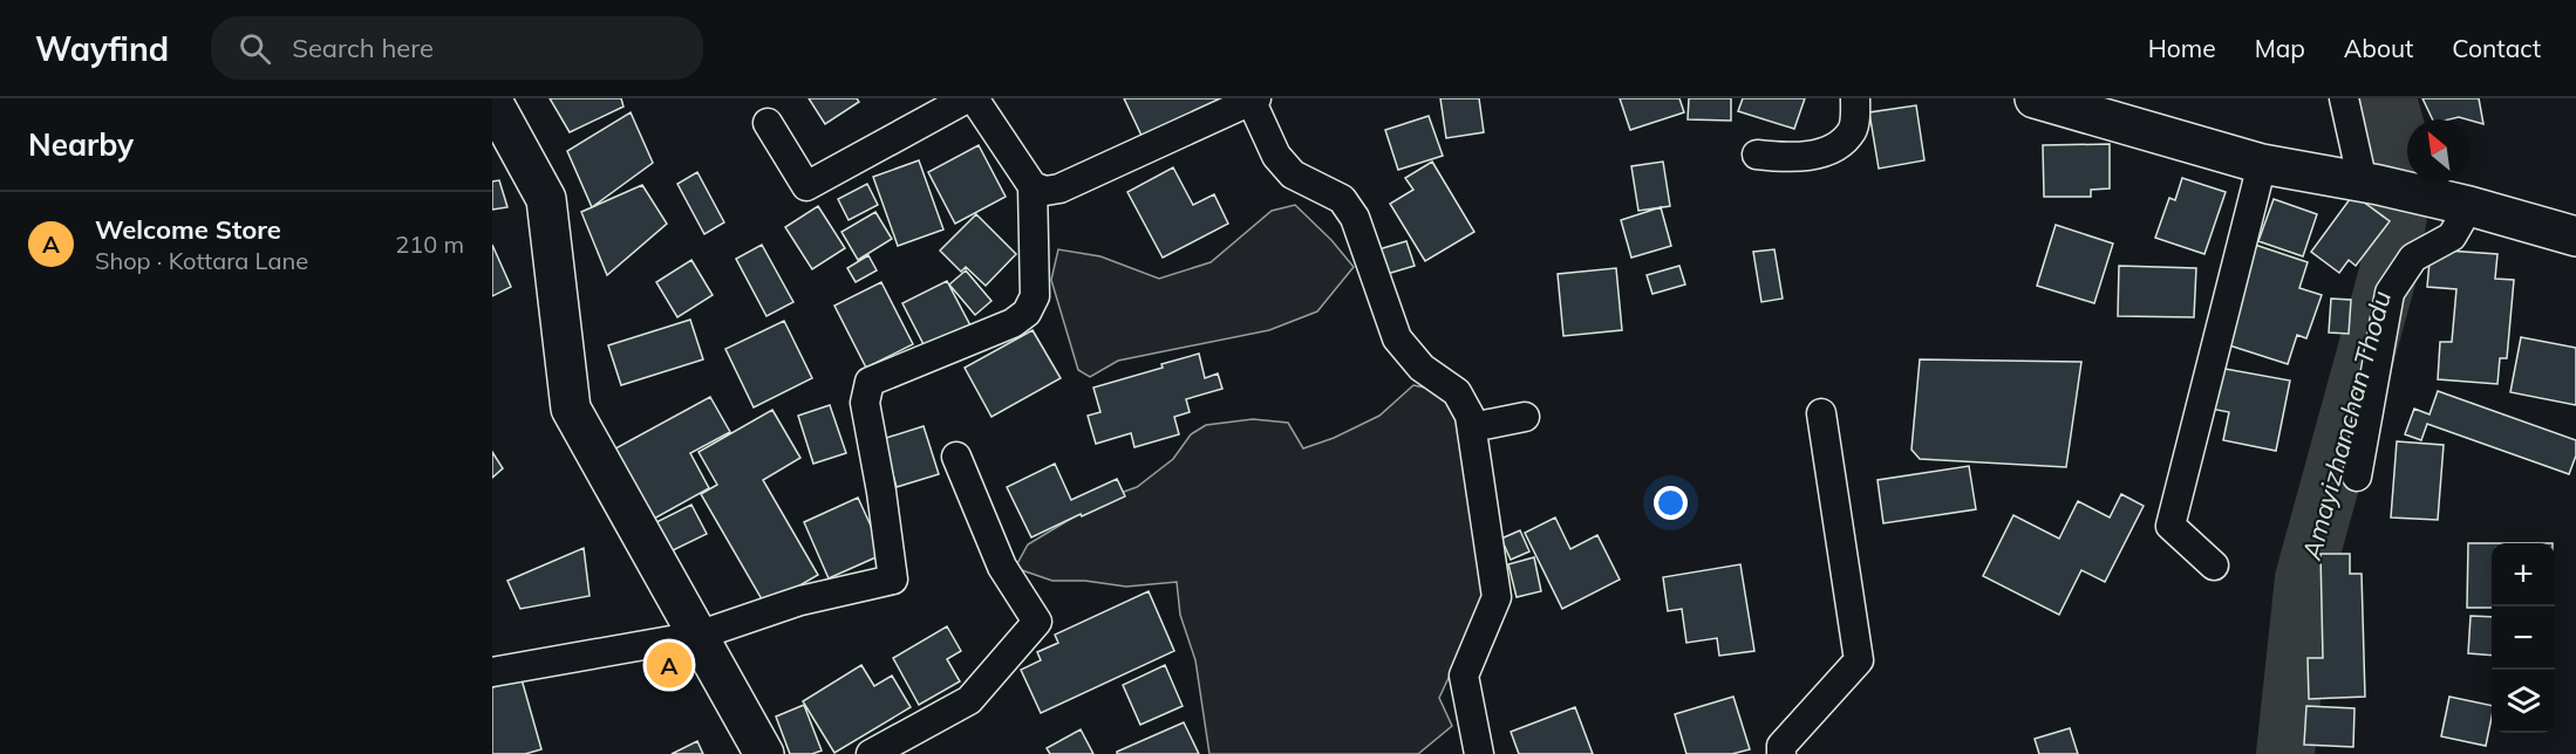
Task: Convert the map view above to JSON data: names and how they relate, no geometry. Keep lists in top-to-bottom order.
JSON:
{
  "water": ["Amayizhanchan Thodu"],
  "north": "top left",
  "page": {
    "header": "Wayfind",
    "search": "Search here",
    "nav": [
      "Home",
      "Map",
      "About",
      "Contact"
    ],
    "heading": "Nearby",
    "list": [
      {
        "mark": "A",
        "name": "Welcome Store",
        "note": "Shop · Kottara Lane",
        "value": "210 m"
      }
    ],
    "map_buttons": ["+", "−"],
    "pins": "A"
  }
}
